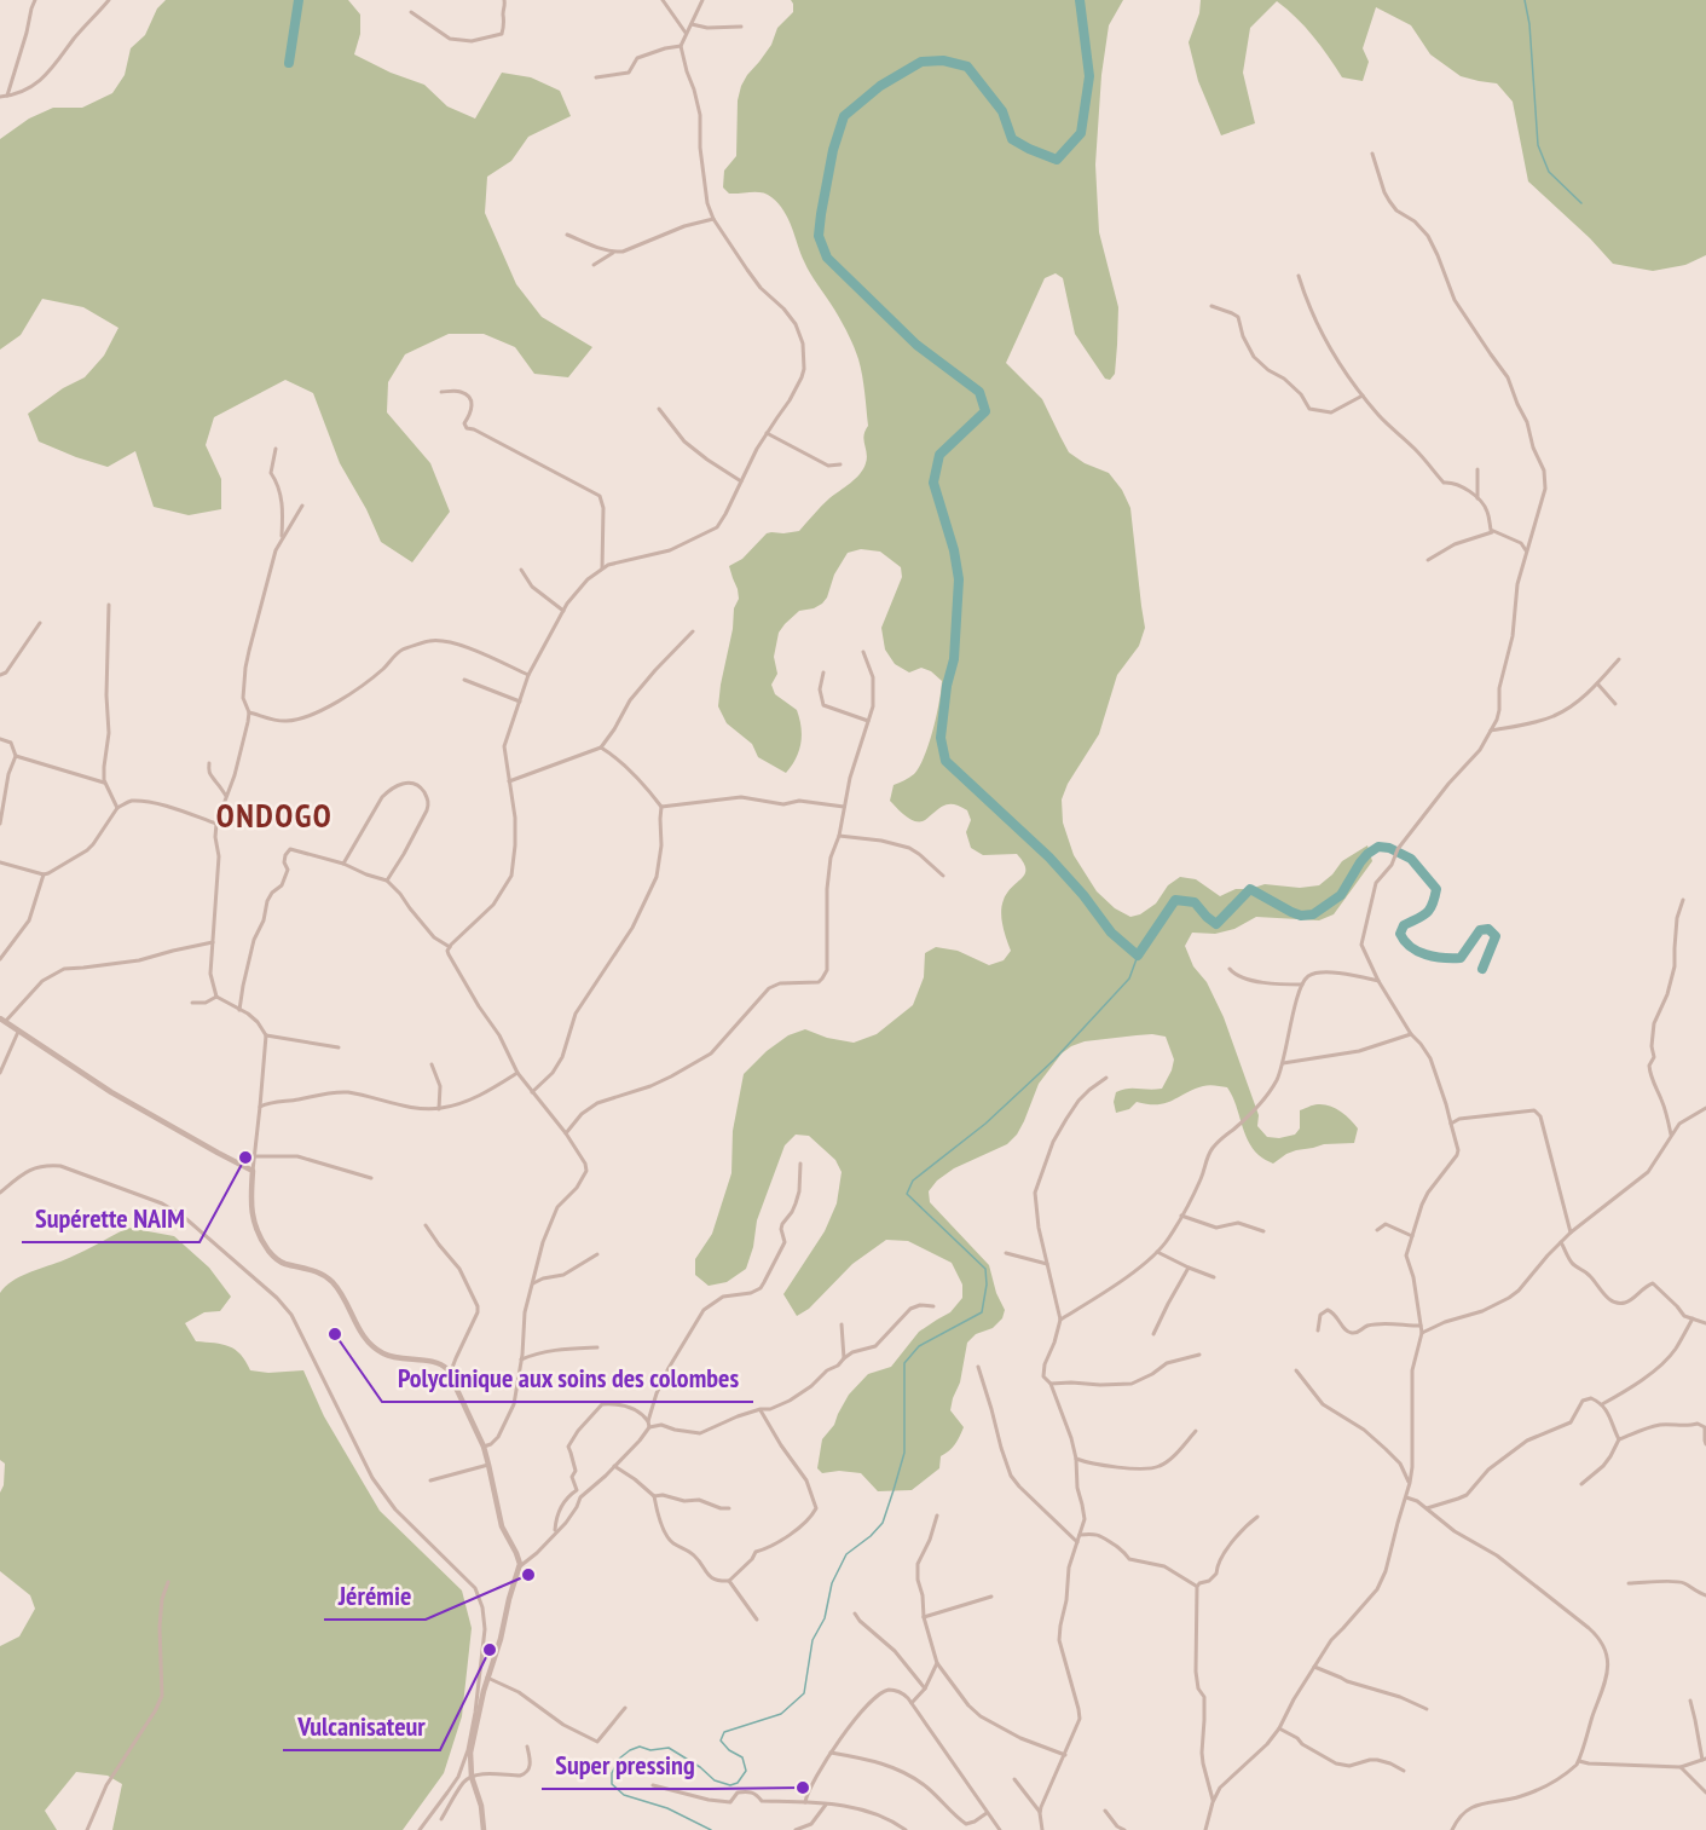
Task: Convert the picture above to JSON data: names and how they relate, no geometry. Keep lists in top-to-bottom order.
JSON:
{
  "districts": ["ONDOGO"],
  "places": [
    "Supérette NAIM",
    "Polyclinique aux soins des colombes",
    "Jérémie",
    "Vulcanisateur",
    "Super pressing"
  ]
}
